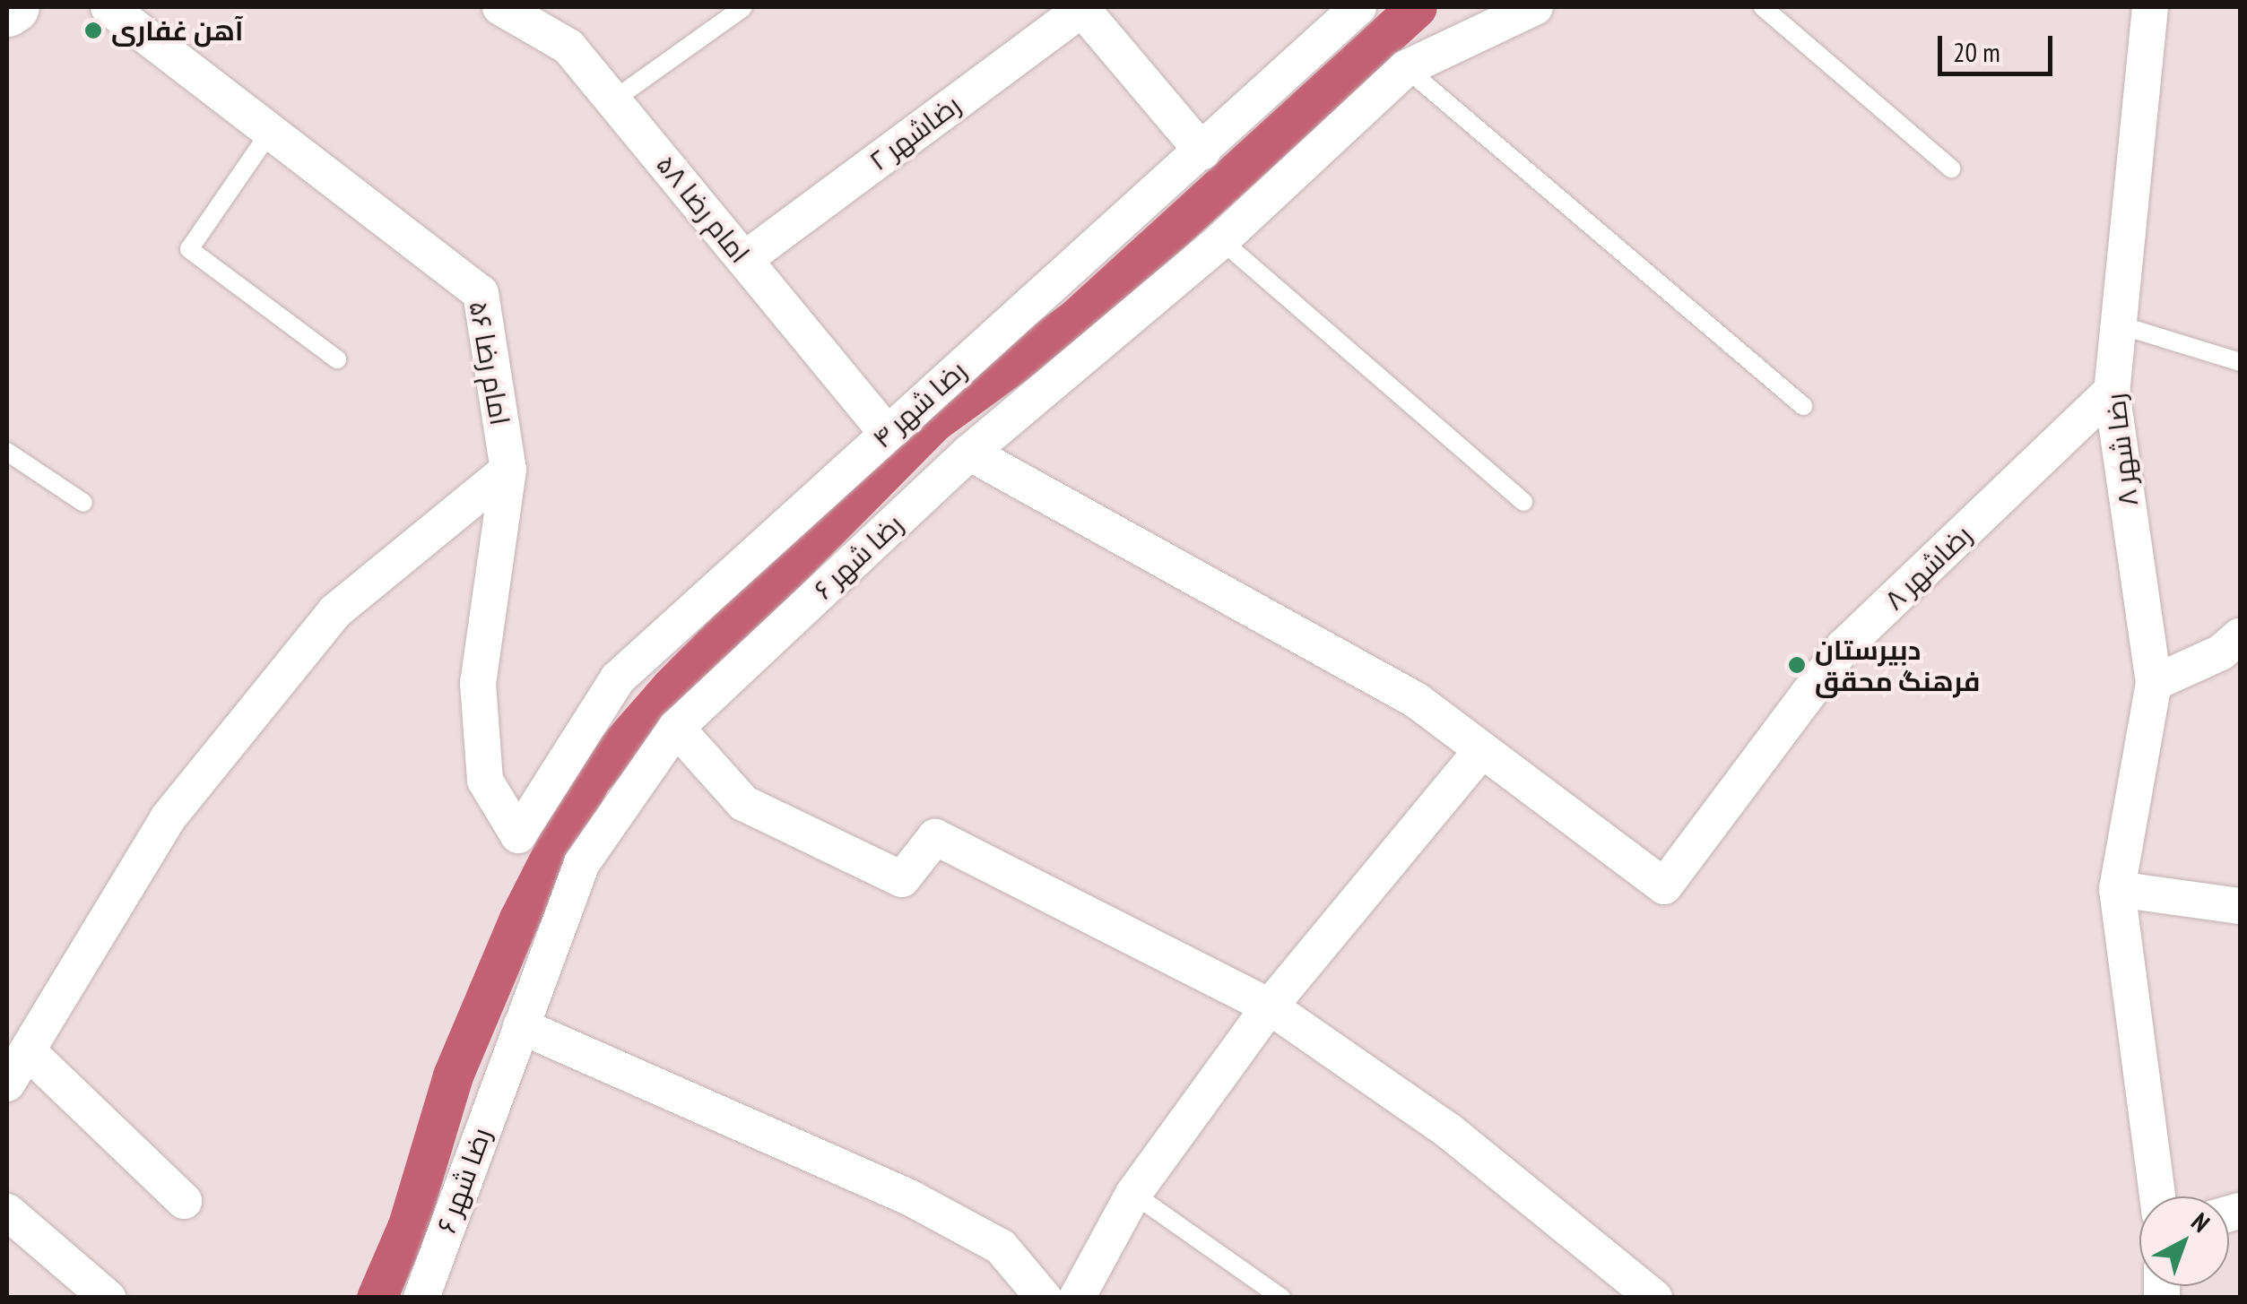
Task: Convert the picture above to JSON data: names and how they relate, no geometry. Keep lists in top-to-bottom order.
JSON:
{
  "streets": {
    "street": [
      "رضاشهر ۲",
      "امام رضا ۵۸",
      "امام رضا ۵۶",
      "رضا شهر ۴",
      "رضا شهر ۸",
      "رضا شهر ۶",
      "رضاشهر ۸"
    ]
  },
  "crossings": [
    ["رضاشهر ۲", "امام رضا ۵۸"],
    ["امام رضا ۵۸", "رضا شهر ۴"],
    ["امام رضا ۵۶", "رضا شهر ۴"],
    ["رضا شهر ۸", "رضاشهر ۸"]
  ],
  "places": ["آهن غفاری", "دبیرستان فرهنگ محقق"],
  "scale_bar": "20 m",
  "north": "top right"
}
